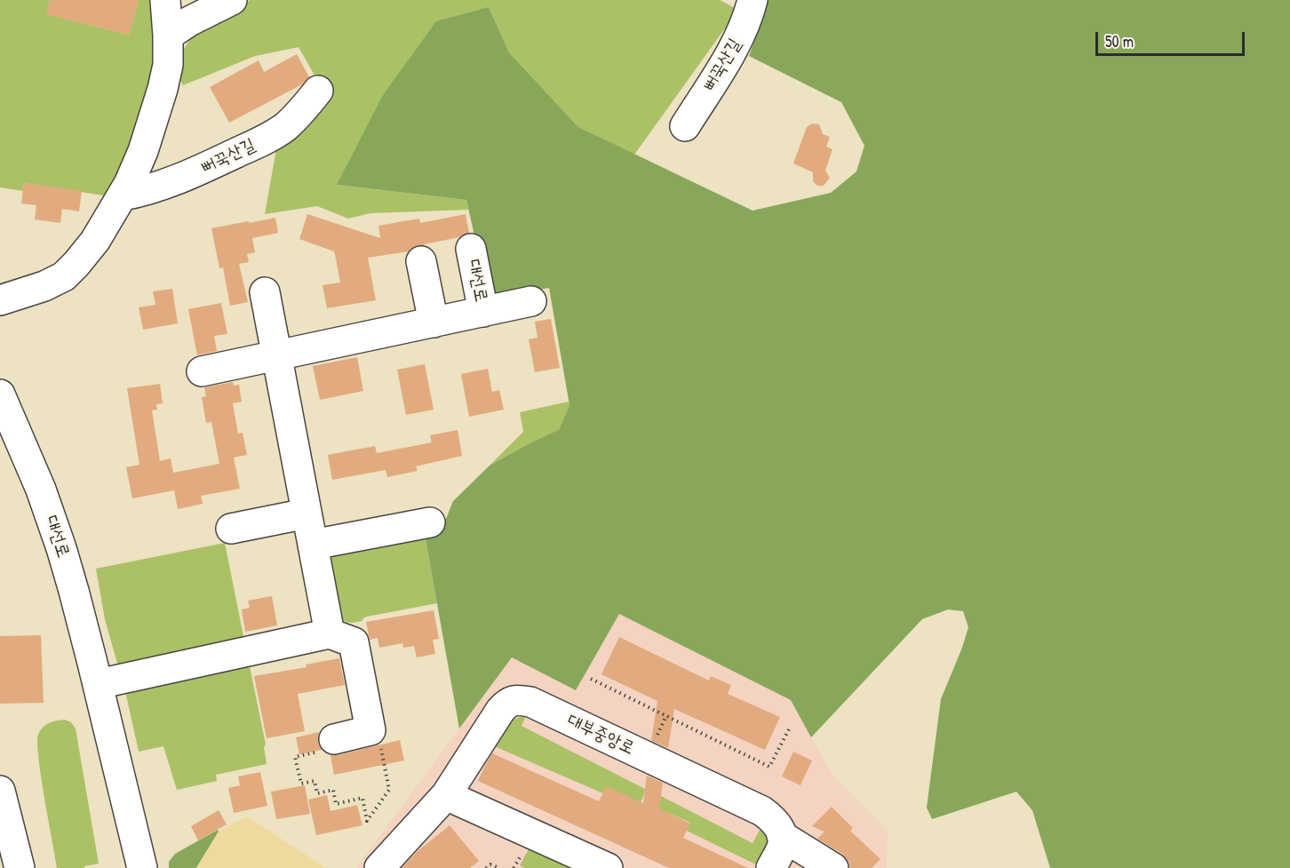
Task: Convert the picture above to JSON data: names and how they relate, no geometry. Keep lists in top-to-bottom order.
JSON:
{
  "streets": {
    "street": ["뻐꾹산길", "대선로", "대부중앙로"]
  },
  "scale_bar": "50 m"
}
